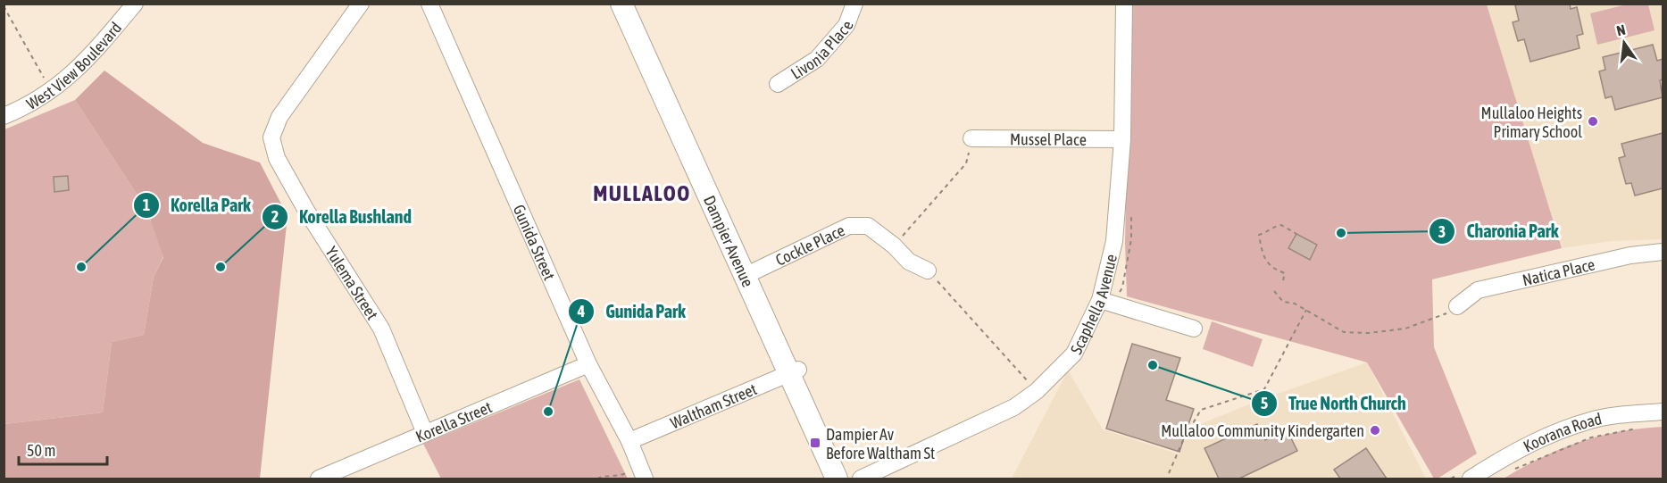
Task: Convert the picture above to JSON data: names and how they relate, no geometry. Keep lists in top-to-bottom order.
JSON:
{
  "streets": {
    "main road": ["Dampier Avenue"],
    "street": [
      "Livonia Place",
      "West View Boulevard",
      "Mussel Place",
      "Gunida Street",
      "Cockle Place",
      "Natica Place",
      "Yulema Street",
      "Scaphella Avenue",
      "Waltham Street",
      "Korella Street",
      "Koorana Road"
    ]
  },
  "crossings": [
    ["Mussel Place", "Scaphella Avenue"],
    ["Dampier Avenue", "Cockle Place"],
    ["Dampier Avenue", "Waltham Street"],
    ["Gunida Street", "Waltham Street"],
    ["Gunida Street", "Korella Street"],
    ["Yulema Street", "Korella Street"]
  ],
  "districts": ["MULLALOO"],
  "places": {
    "other": [
      "Mullaloo Heights Primary School",
      "Charonia Park",
      "Korella Park",
      "Korella Bushland",
      "True North Church",
      "Gunida Park",
      "Mullaloo Community Kindergarten"
    ],
    "transit": ["Dampier Av Before Waltham St"]
  },
  "scale_bar": "50 m",
  "north": "top"
}
